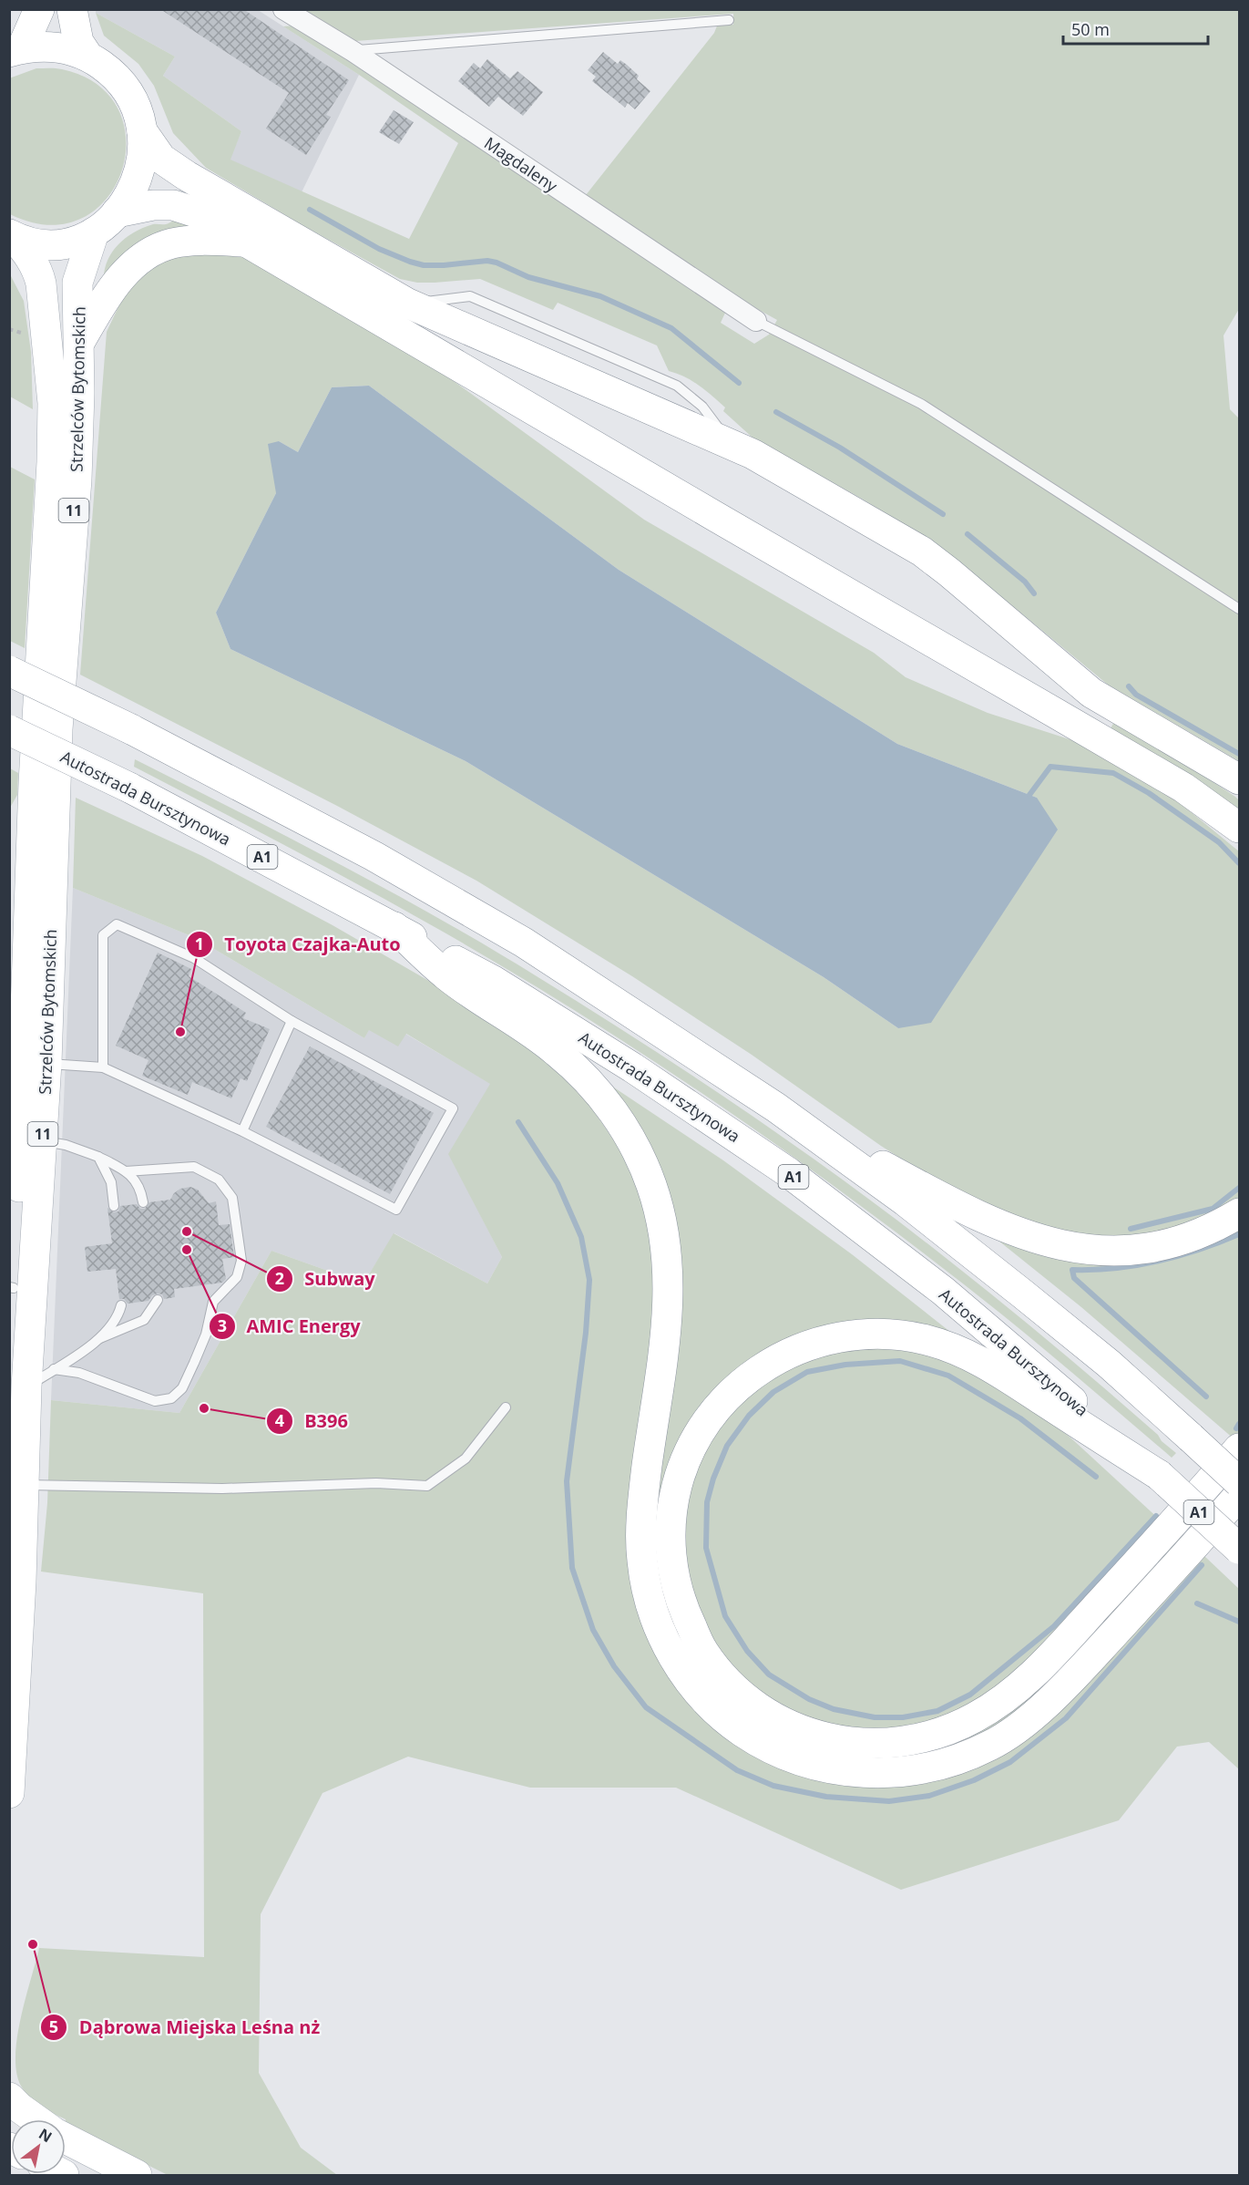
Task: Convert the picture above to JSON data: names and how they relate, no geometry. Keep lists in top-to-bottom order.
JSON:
{
  "streets": {
    "main road": [
      "Strzelców Bytomskich",
      "11",
      "Autostrada Bursztynowa",
      "A1"
    ],
    "street": ["Magdaleny"]
  },
  "crossings": [
    ["Strzelców Bytomskich", "11"]
  ],
  "places": [
    "Toyota Czajka-Auto",
    "Subway",
    "AMIC Energy",
    "B396",
    "Dąbrowa Miejska Leśna nż"
  ],
  "scale_bar": "50 m",
  "north": "top right"
}
